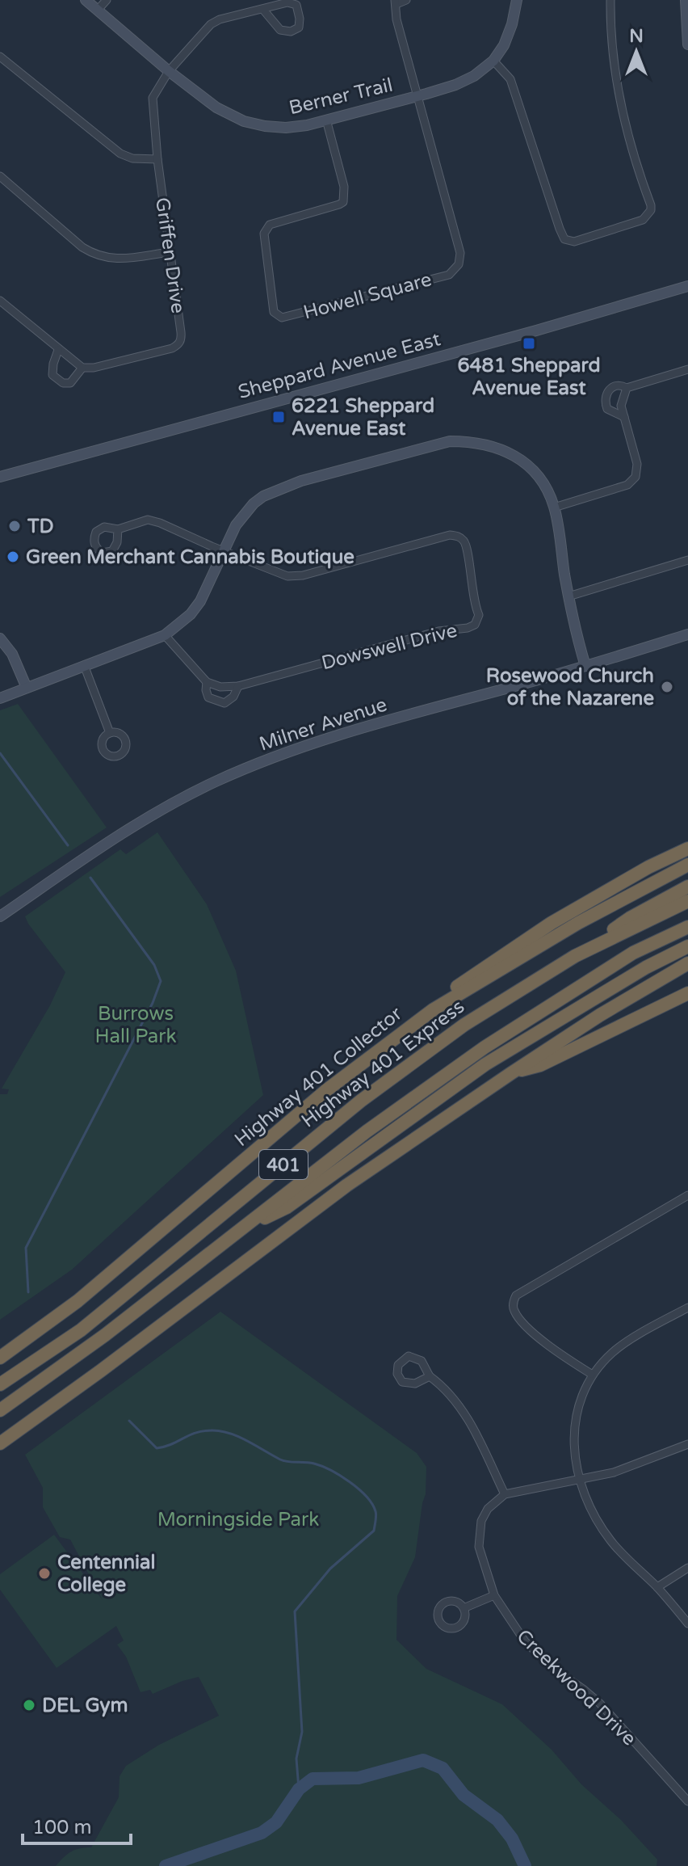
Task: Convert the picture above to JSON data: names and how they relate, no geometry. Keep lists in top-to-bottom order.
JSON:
{
  "streets": {
    "highway": ["Highway 401 Express", "Highway 401 Collector", "401"],
    "main road": ["Berner Trail", "Sheppard Avenue East", "Milner Avenue"],
    "street": [
      "Griffen Drive",
      "Howell Square",
      "Dowswell Drive",
      "Creekwood Drive"
    ]
  },
  "crossings": [
    ["Berner Trail", "Griffen Drive"],
    ["Berner Trail", "Howell Square"]
  ],
  "parks": ["Burrows Hall Park", "Morningside Park"],
  "places": {
    "transit": ["6481 Sheppard Avenue East", "6221 Sheppard Avenue East"],
    "other": [
      "TD",
      "Green Merchant Cannabis Boutique",
      "Rosewood Church of the Nazarene",
      "Centennial College",
      "DEL Gym"
    ]
  },
  "scale_bar": "100 m",
  "north": "top"
}
